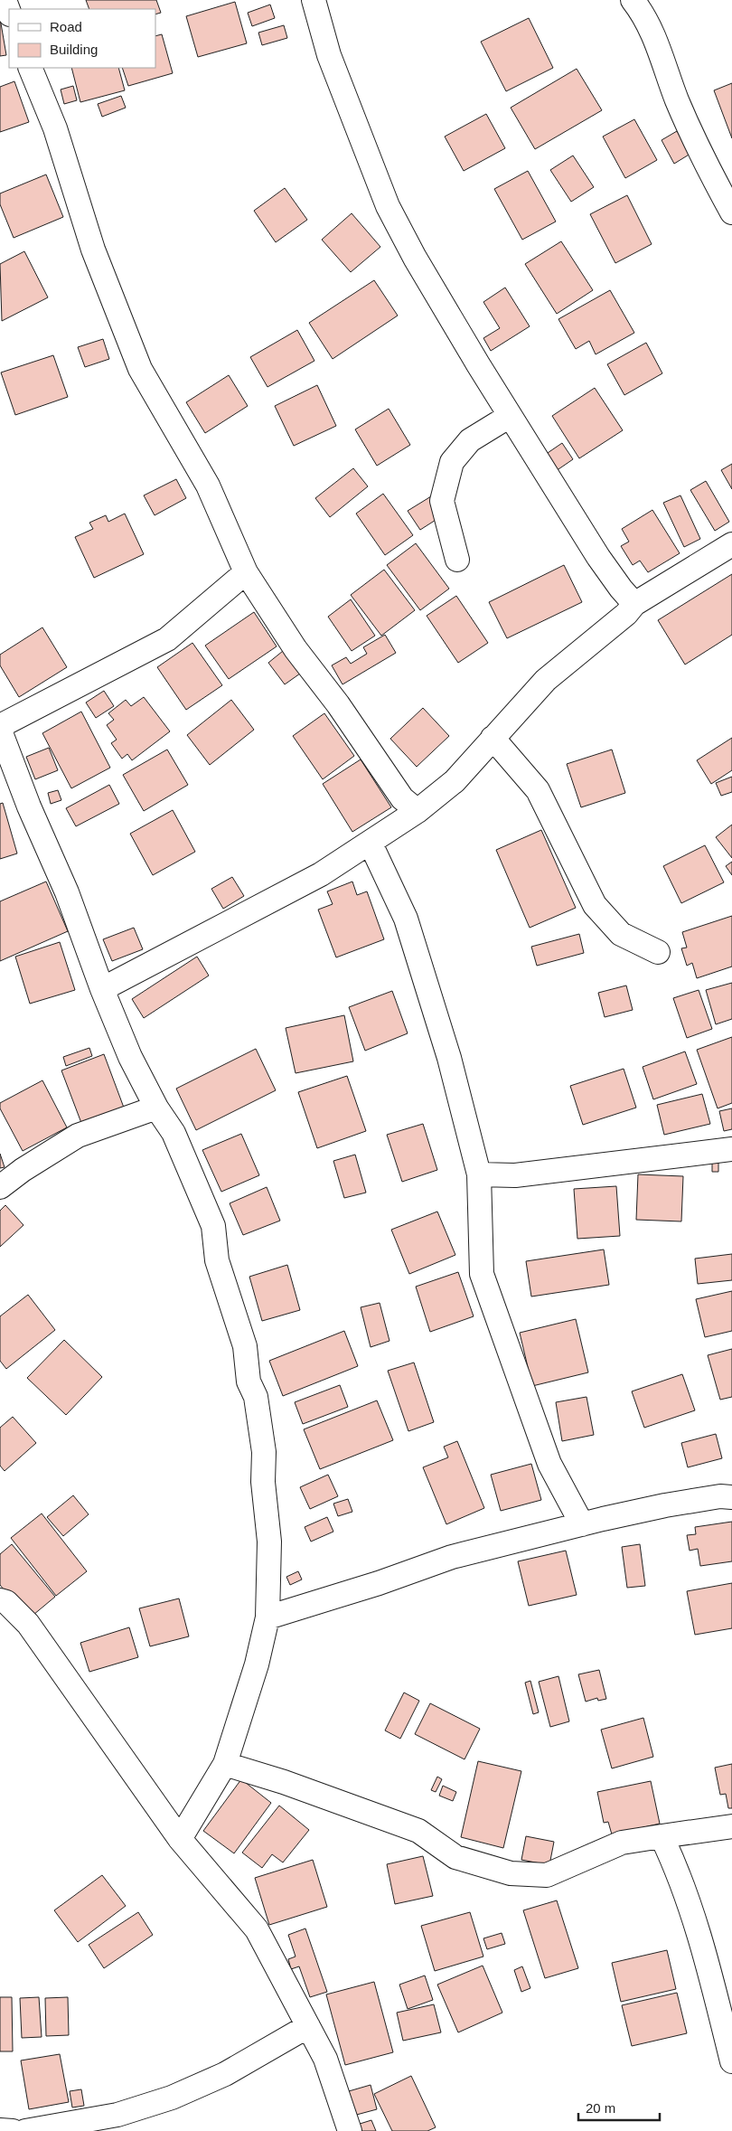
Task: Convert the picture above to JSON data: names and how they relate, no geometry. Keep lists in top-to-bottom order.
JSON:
{
  "legend": ["Road", "Building"],
  "scale_bar": "20 m"
}
